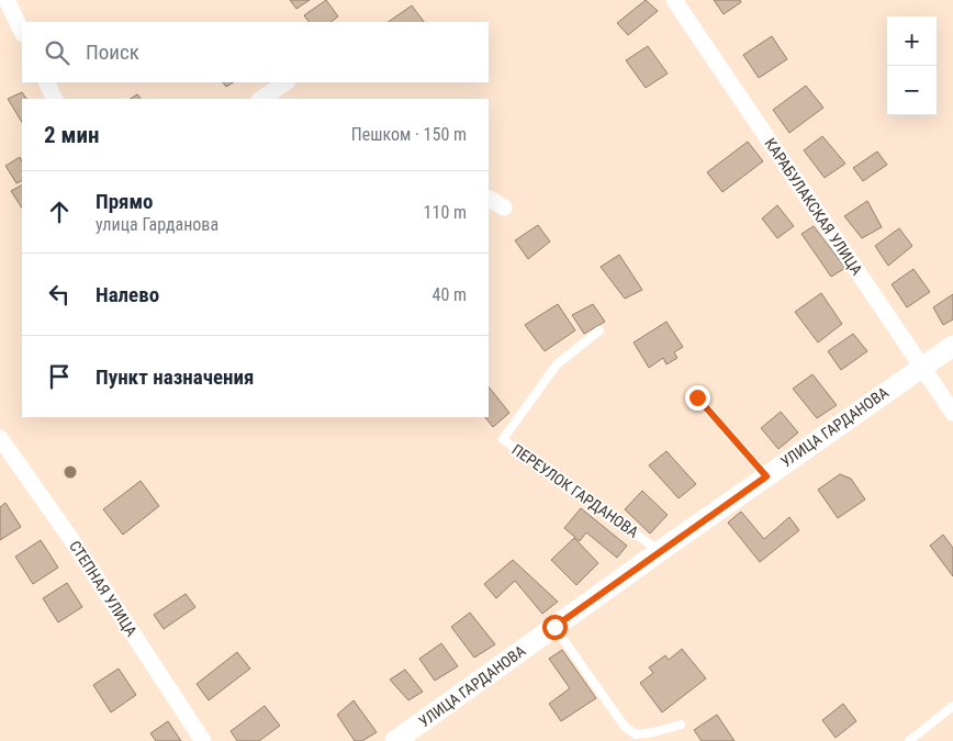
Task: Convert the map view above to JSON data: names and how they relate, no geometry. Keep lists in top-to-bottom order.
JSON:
{
  "streets": {
    "street": ["КАРАБУЛАКСКАЯ УЛИЦА", "УЛИЦА ГАРДАНОВА", "СТЕПНАЯ УЛИЦА"],
    "lane": ["ПЕРЕУЛОК ГАРДАНОВА"]
  },
  "crossings": [
    ["КАРАБУЛАКСКАЯ УЛИЦА", "УЛИЦА ГАРДАНОВА"],
    ["УЛИЦА ГАРДАНОВА", "ПЕРЕУЛОК ГАРДАНОВА"]
  ],
  "page": {
    "map_buttons": ["+", "−"],
    "search": "Поиск",
    "heading": ["2 мин", "Пешком · 150 m"],
    "list": [
      ["Прямо", "улица Гарданова", "110 m"],
      ["Налево", "40 m"],
      "Пункт назначения"
    ]
  }
}
